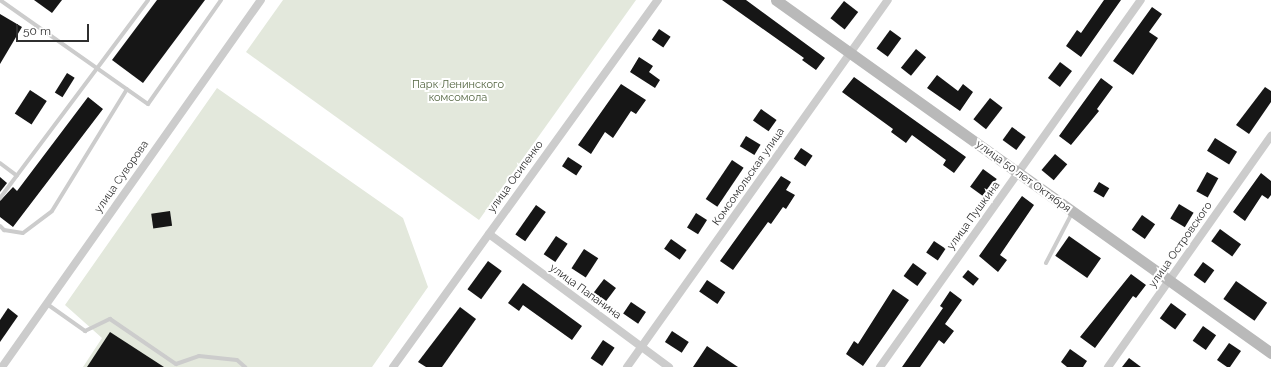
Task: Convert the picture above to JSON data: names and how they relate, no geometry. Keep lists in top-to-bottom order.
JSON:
{
  "streets": {
    "street": [
      "улица Суворова",
      "улица Осипенко",
      "Комсомольская улица",
      "улица 50 лет Октября",
      "улица Пушкина",
      "улица Островского",
      "улица Папанина"
    ]
  },
  "crossings": [
    ["улица Осипенко", "улица Папанина"],
    ["Комсомольская улица", "улица 50 лет Октября"],
    ["Комсомольская улица", "улица Папанина"],
    ["улица 50 лет Октября", "улица Пушкина"],
    ["улица 50 лет Октября", "улица Островского"]
  ],
  "parks": ["Парк Ленинского комсомола"],
  "scale_bar": "50 m"
}
